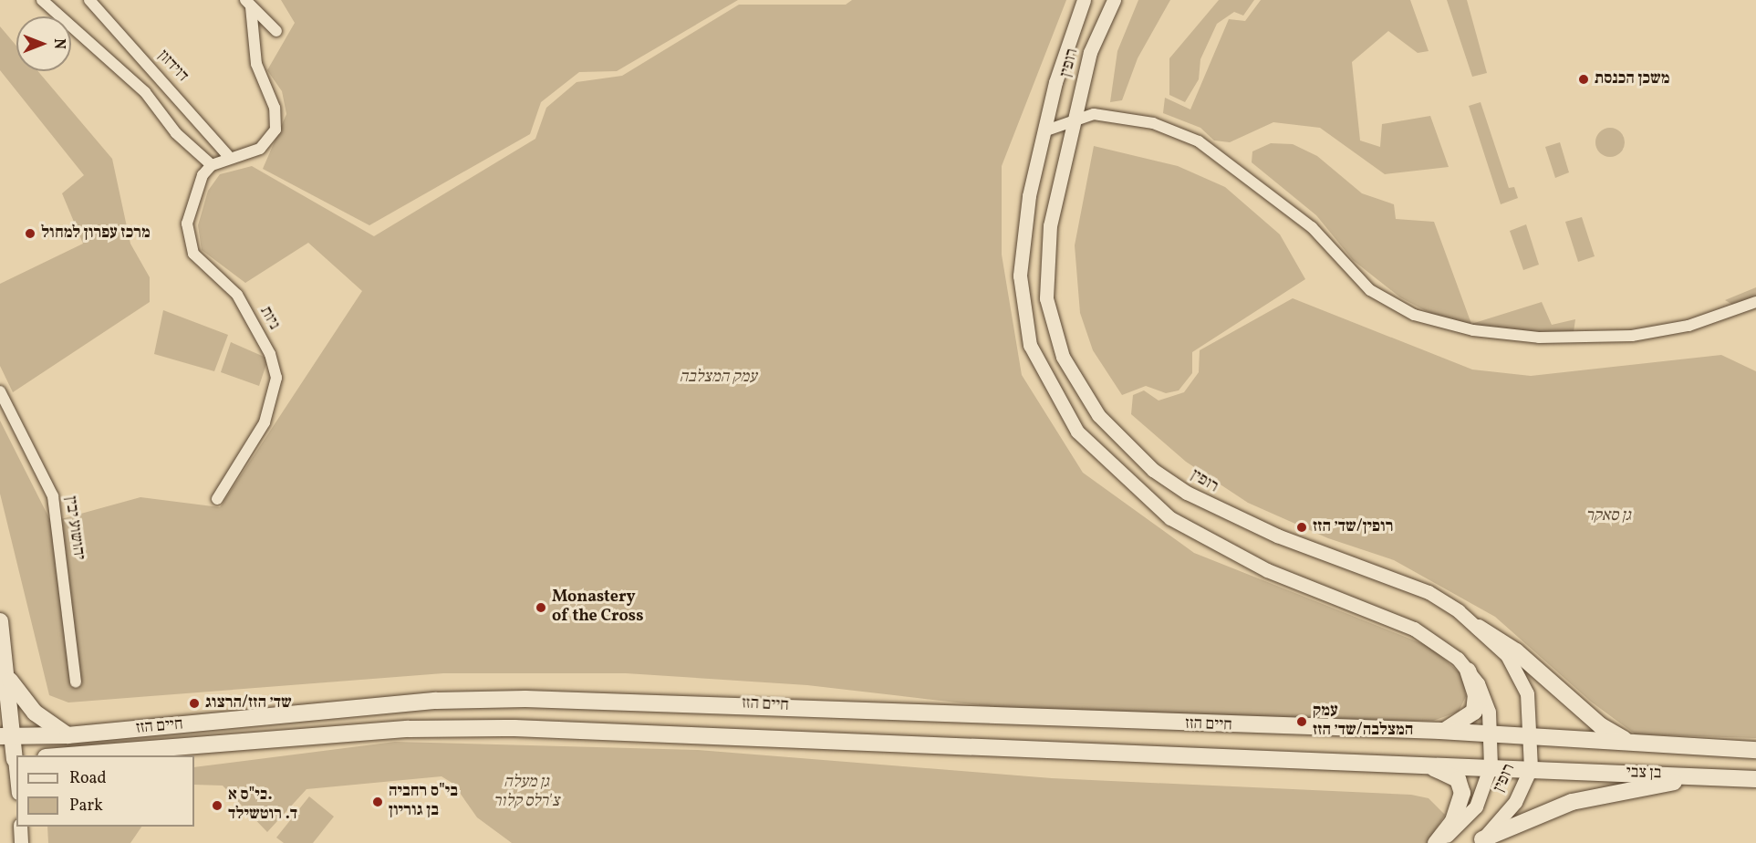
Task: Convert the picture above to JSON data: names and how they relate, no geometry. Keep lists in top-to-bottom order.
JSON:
{
  "streets": {
    "main road": ["חיים הזז", "בן צבי"],
    "street": [
      "רופין",
      "דוידזון",
      "ניות",
      "יהושוע יבין"
    ]
  },
  "crossings": [
    ["רופין", "חיים הזז"],
    ["רופין", "בן צבי"],
    ["חיים הזז", "בן צבי"]
  ],
  "parks": ["עמק המצלבה", "גן סאקר", "גן מעלה צ'רלס קלור"],
  "places": [
    "משכן הכנסת",
    "מרכז עפרון למחול",
    "רופין/שד׳ הזז",
    "Monastery of the Cross",
    "שד׳ הזז/הרצוג",
    "עמק המצלבה/שד׳ הזז",
    "בי\"ס רחביה בן גוריון",
    "בי\"ס א. ד. רוטשילד"
  ],
  "legend": ["Road", "Park"],
  "north": "right"
}
